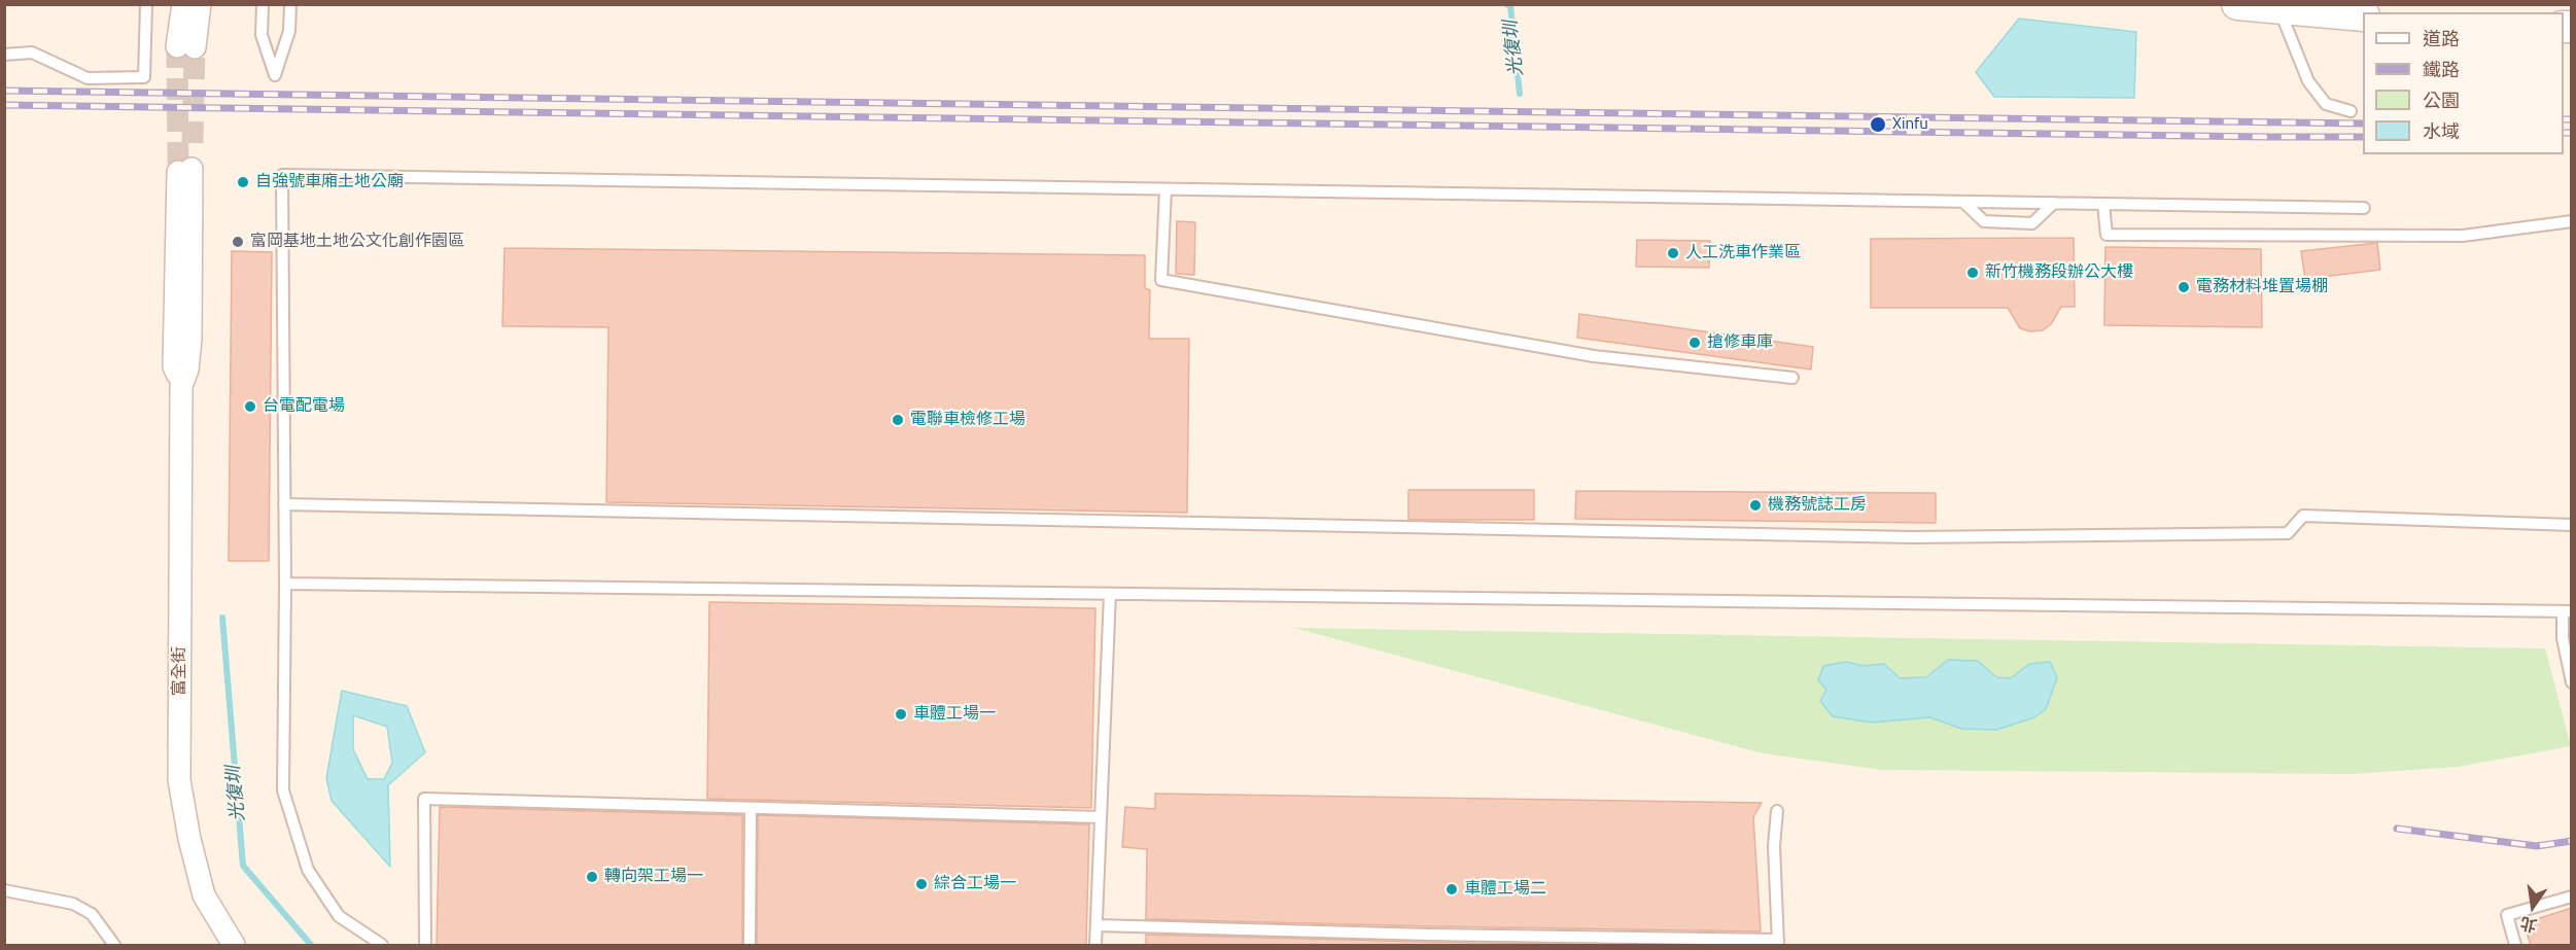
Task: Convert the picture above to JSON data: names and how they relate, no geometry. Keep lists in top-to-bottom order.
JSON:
{
  "streets": {
    "street": ["富全街"]
  },
  "water": ["光復圳"],
  "places": [
    "Xinfu",
    "自強號車廂土地公廟",
    "富岡基地土地公文化創作園區",
    "人工洗車作業區",
    "新竹機務段辦公大樓",
    "電務材料堆置場棚",
    "搶修車庫",
    "台電配電場",
    "電聯車檢修工場",
    "機務號誌工房",
    "車體工場一",
    "轉向架工場一",
    "綜合工場一",
    "車體工場二"
  ],
  "legend": [
    "道路",
    "鐵路",
    "公園",
    "水域"
  ],
  "north": "bottom"
}
